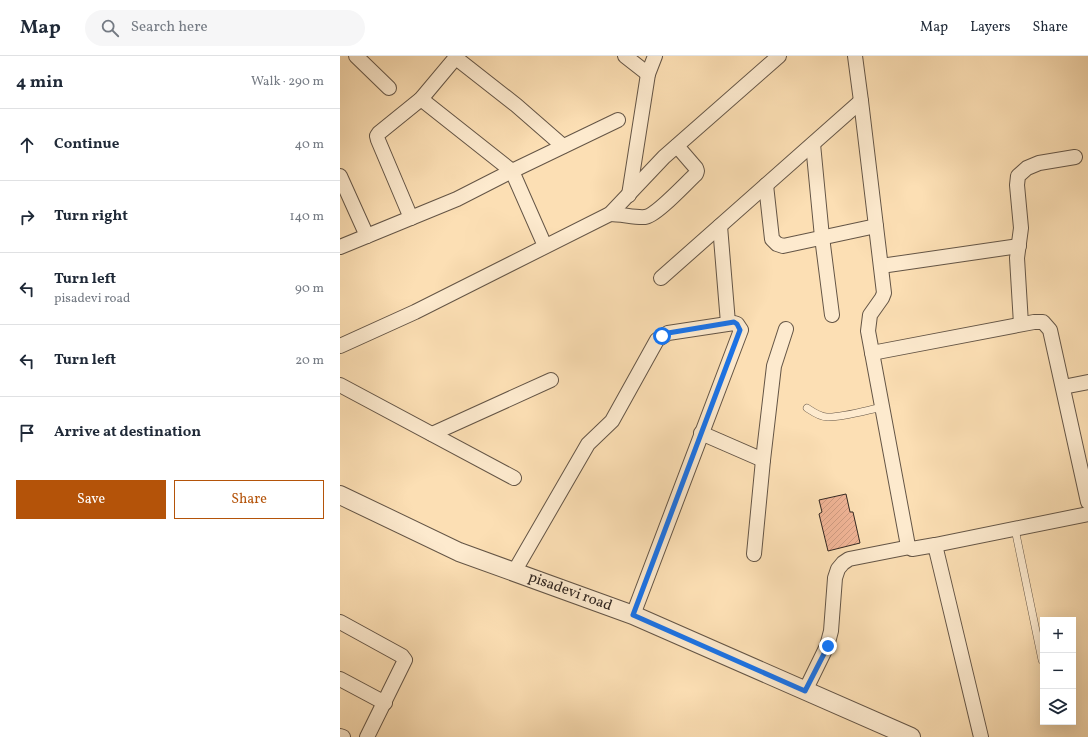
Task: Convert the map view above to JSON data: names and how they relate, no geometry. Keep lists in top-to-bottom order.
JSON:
{
  "streets": {
    "street": ["pisadevi road"]
  },
  "page": {
    "header": "Map",
    "search": "Search here",
    "nav": ["Map", "Layers", "Share"],
    "heading": ["4 min", "Walk · 290 m"],
    "list": [
      ["Continue", "40 m"],
      ["Turn right", "140 m"],
      ["Turn left", "pisadevi road", "90 m"],
      ["Turn left", "20 m"],
      "Arrive at destination"
    ],
    "buttons": ["Save", "Share"],
    "map_buttons": ["+", "−"]
  }
}
